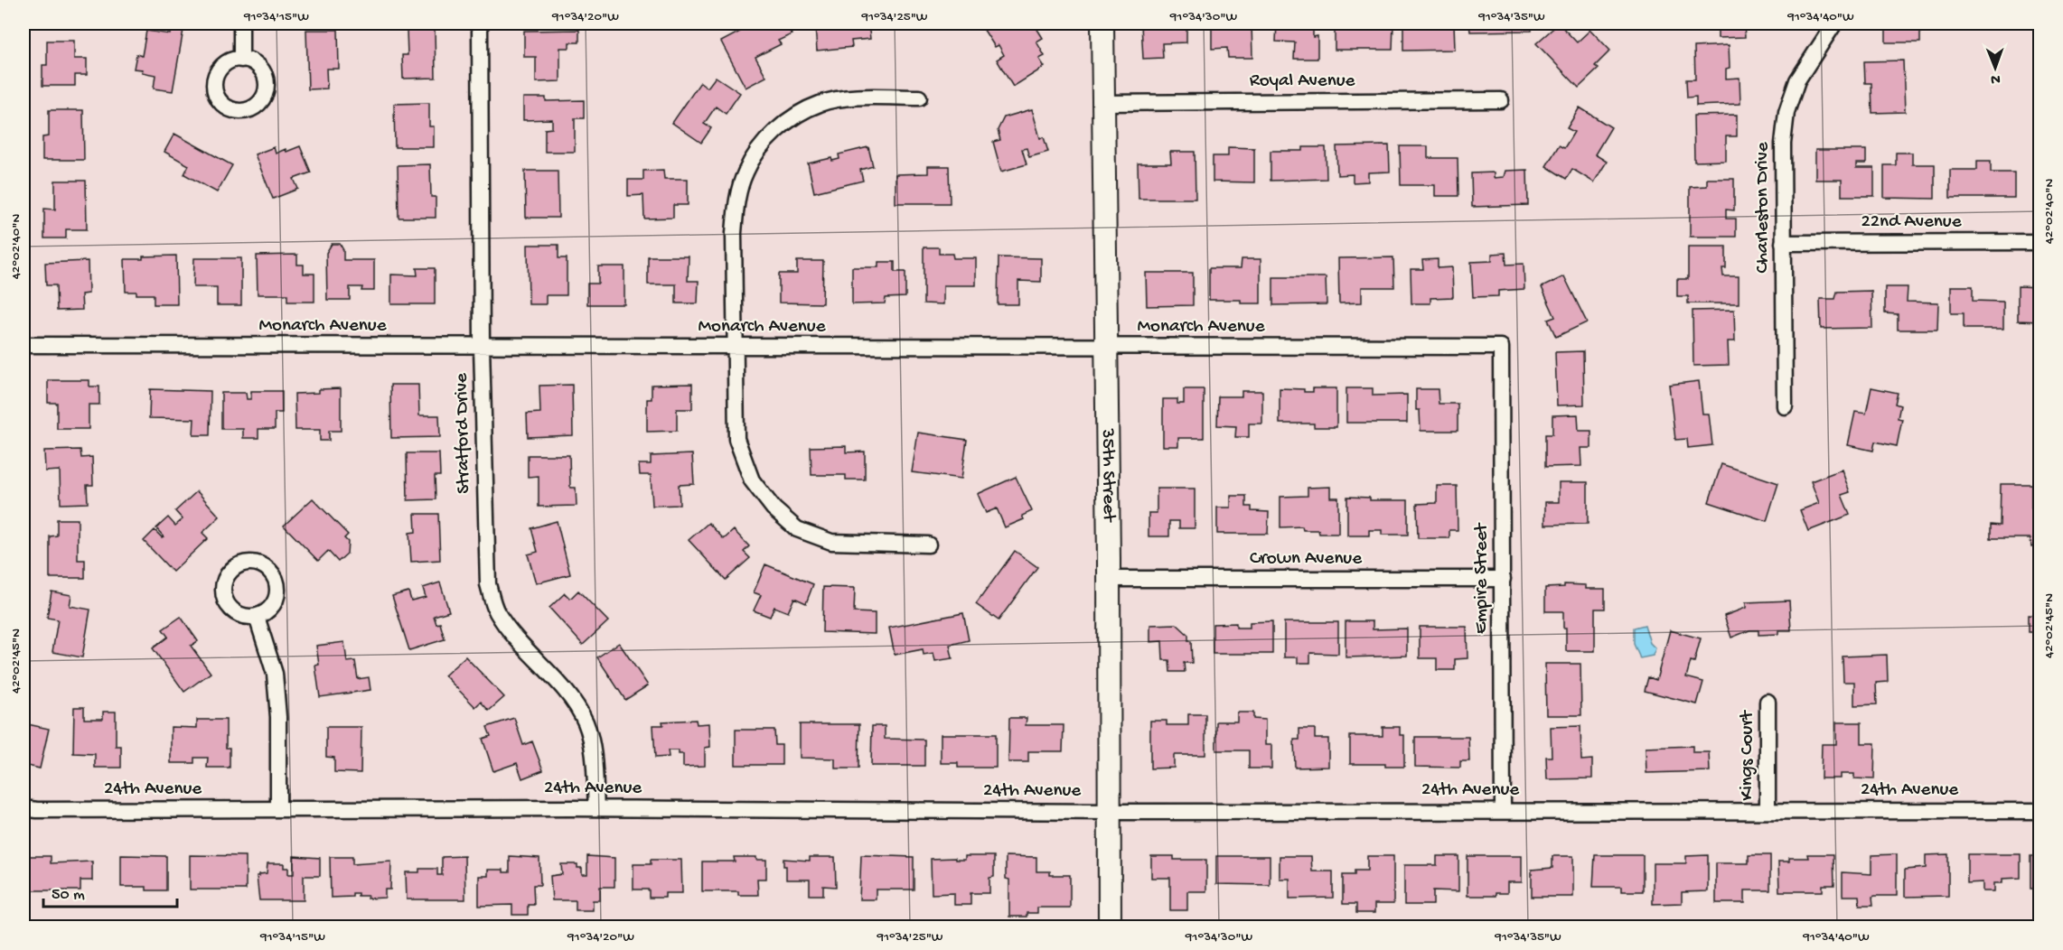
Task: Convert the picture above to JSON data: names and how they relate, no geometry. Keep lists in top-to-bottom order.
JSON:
{
  "streets": {
    "street": [
      "Royal Avenue",
      "Charleston Drive",
      "22nd Avenue",
      "Monarch Avenue",
      "Stratford Drive",
      "35th Street",
      "Crown Avenue",
      "Empire Street",
      "Kings Court",
      "24th Avenue"
    ]
  },
  "crossings": [
    ["Royal Avenue", "35th Street"],
    ["Charleston Drive", "22nd Avenue"],
    ["Monarch Avenue", "Stratford Drive"],
    ["Monarch Avenue", "35th Street"],
    ["Monarch Avenue", "Empire Street"],
    ["Stratford Drive", "24th Avenue"],
    ["35th Street", "Crown Avenue"],
    ["35th Street", "24th Avenue"],
    ["Crown Avenue", "Empire Street"],
    ["Empire Street", "24th Avenue"],
    ["Kings Court", "24th Avenue"]
  ],
  "scale_bar": "50 m",
  "north": "bottom",
  "coordinates": [
    "91°34'15\"W",
    "91°34'20\"W",
    "91°34'25\"W",
    "91°34'30\"W",
    "91°34'35\"W",
    "91°34'40\"W",
    "42°02'40\"N",
    "42°02'45\"N"
  ]
}
